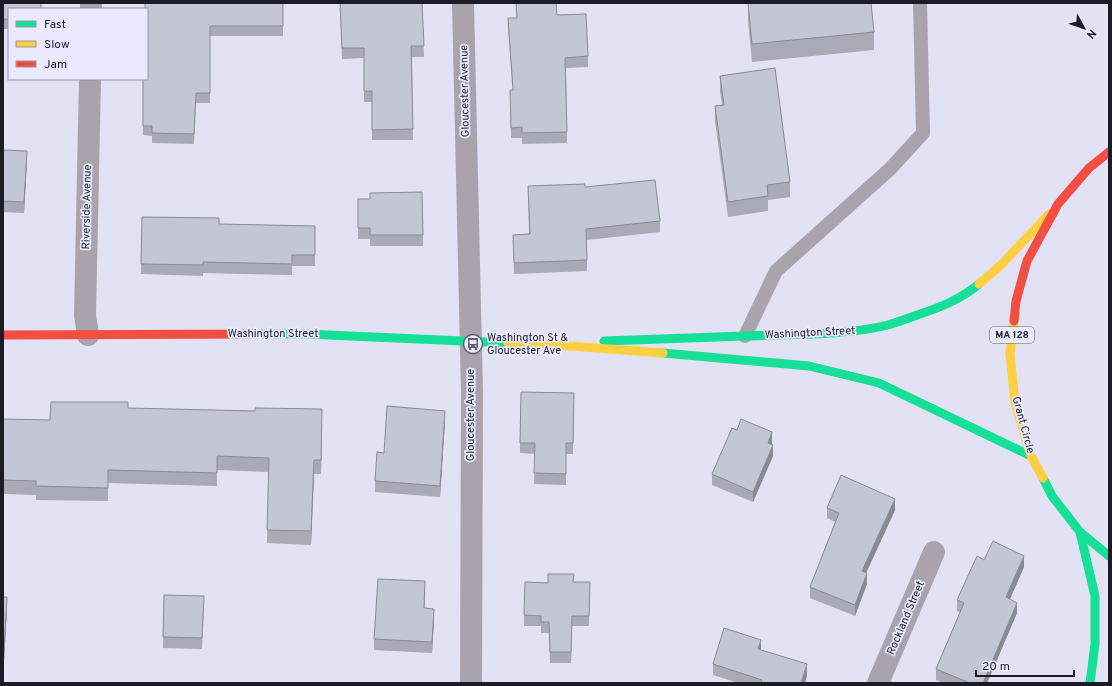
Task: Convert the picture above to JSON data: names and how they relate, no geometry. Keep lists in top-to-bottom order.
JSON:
{
  "streets": {
    "main road": ["Washington Street", "MA 128", "Grant Circle"],
    "street": ["Gloucester Avenue", "Riverside Avenue", "Rockland Street"]
  },
  "crossings": [
    ["Gloucester Avenue", "Washington Street"],
    ["Riverside Avenue", "Washington Street"],
    ["Washington Street", "Grant Circle"],
    ["MA 128", "Grant Circle"]
  ],
  "places": {
    "bus stop": ["Washington St & Gloucester Ave"]
  },
  "legend": ["Fast", "Slow", "Jam"],
  "scale_bar": "20 m",
  "north": "bottom right"
}
